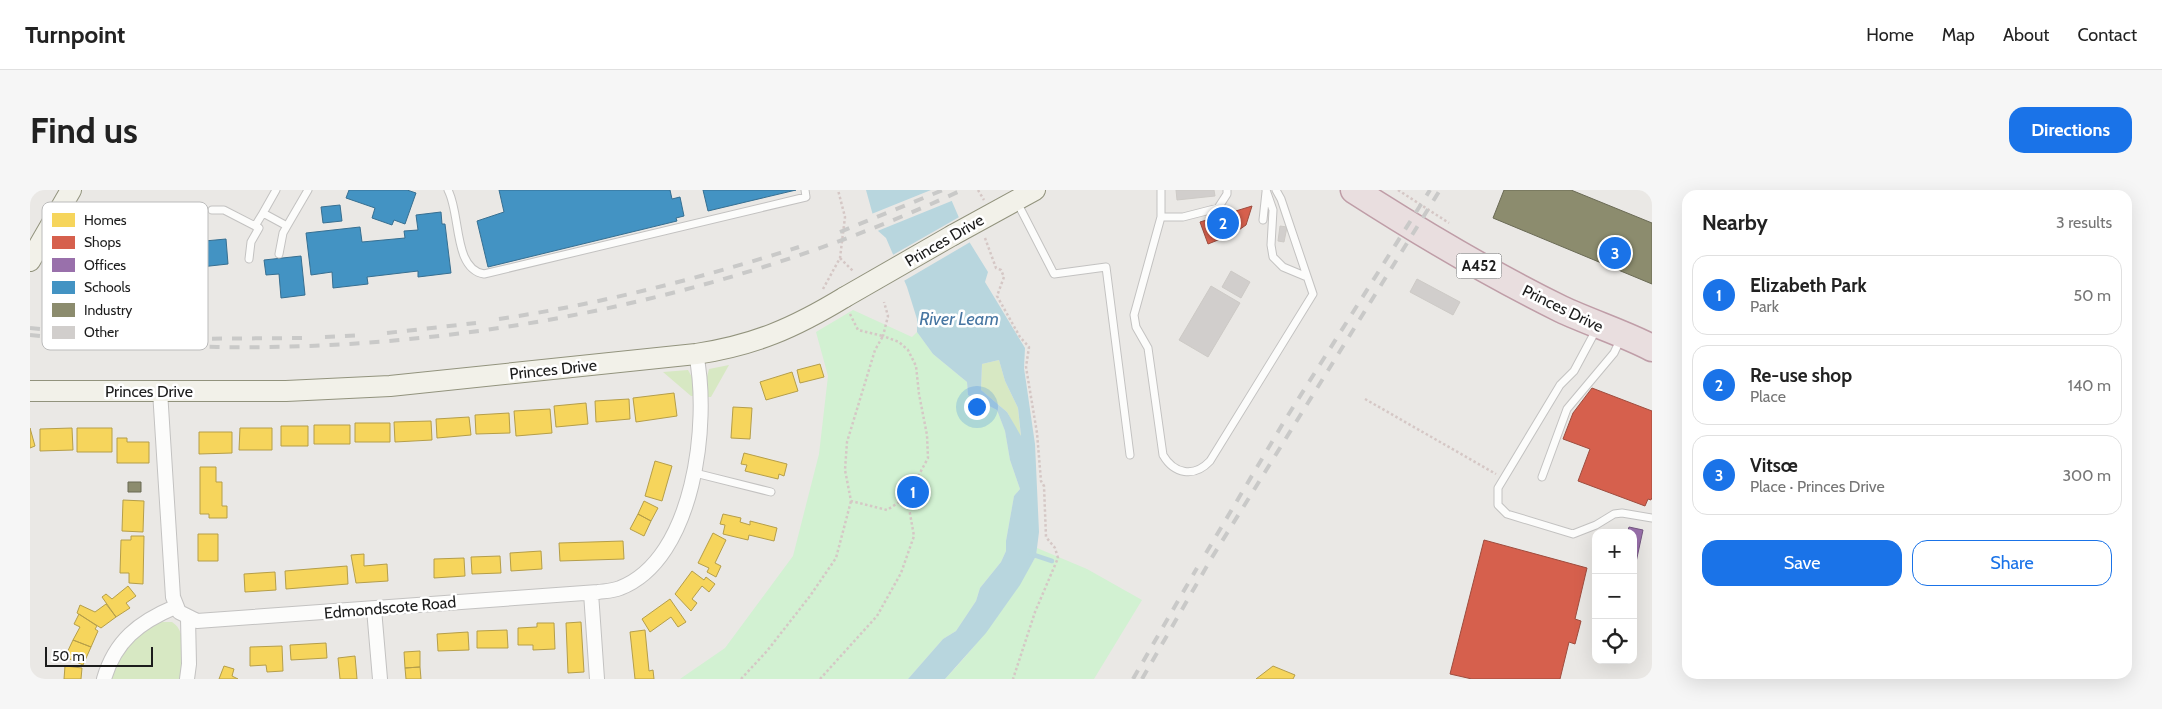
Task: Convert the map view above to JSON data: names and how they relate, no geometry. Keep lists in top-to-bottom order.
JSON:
{
  "streets": {
    "highway": ["Princes Drive", "A452"],
    "street": ["Edmondscote Road"]
  },
  "crossings": [
    ["Princes Drive", "Edmondscote Road"]
  ],
  "water": ["River Leam"],
  "legend": [
    "Homes",
    "Shops",
    "Offices",
    "Schools",
    "Industry",
    "Other"
  ],
  "scale_bar": "50 m",
  "page": {
    "header": "Turnpoint",
    "nav": [
      "Home",
      "Map",
      "About",
      "Contact"
    ],
    "buttons": [
      "Directions",
      ["Save", "Share"]
    ],
    "title": "Find us",
    "heading": ["Nearby", "3 results"],
    "pins": ["2", "3", "1"],
    "list": [
      {
        "mark": "1",
        "name": "Elizabeth Park",
        "note": "Park",
        "value": "50 m"
      },
      {
        "mark": "2",
        "name": "Re-use shop",
        "note": "Place",
        "value": "140 m"
      },
      {
        "mark": "3",
        "name": "Vitsœ",
        "note": "Place · Princes Drive",
        "value": "300 m"
      }
    ],
    "map_buttons": ["+", "−"],
    "scale": "50 m"
  }
}
